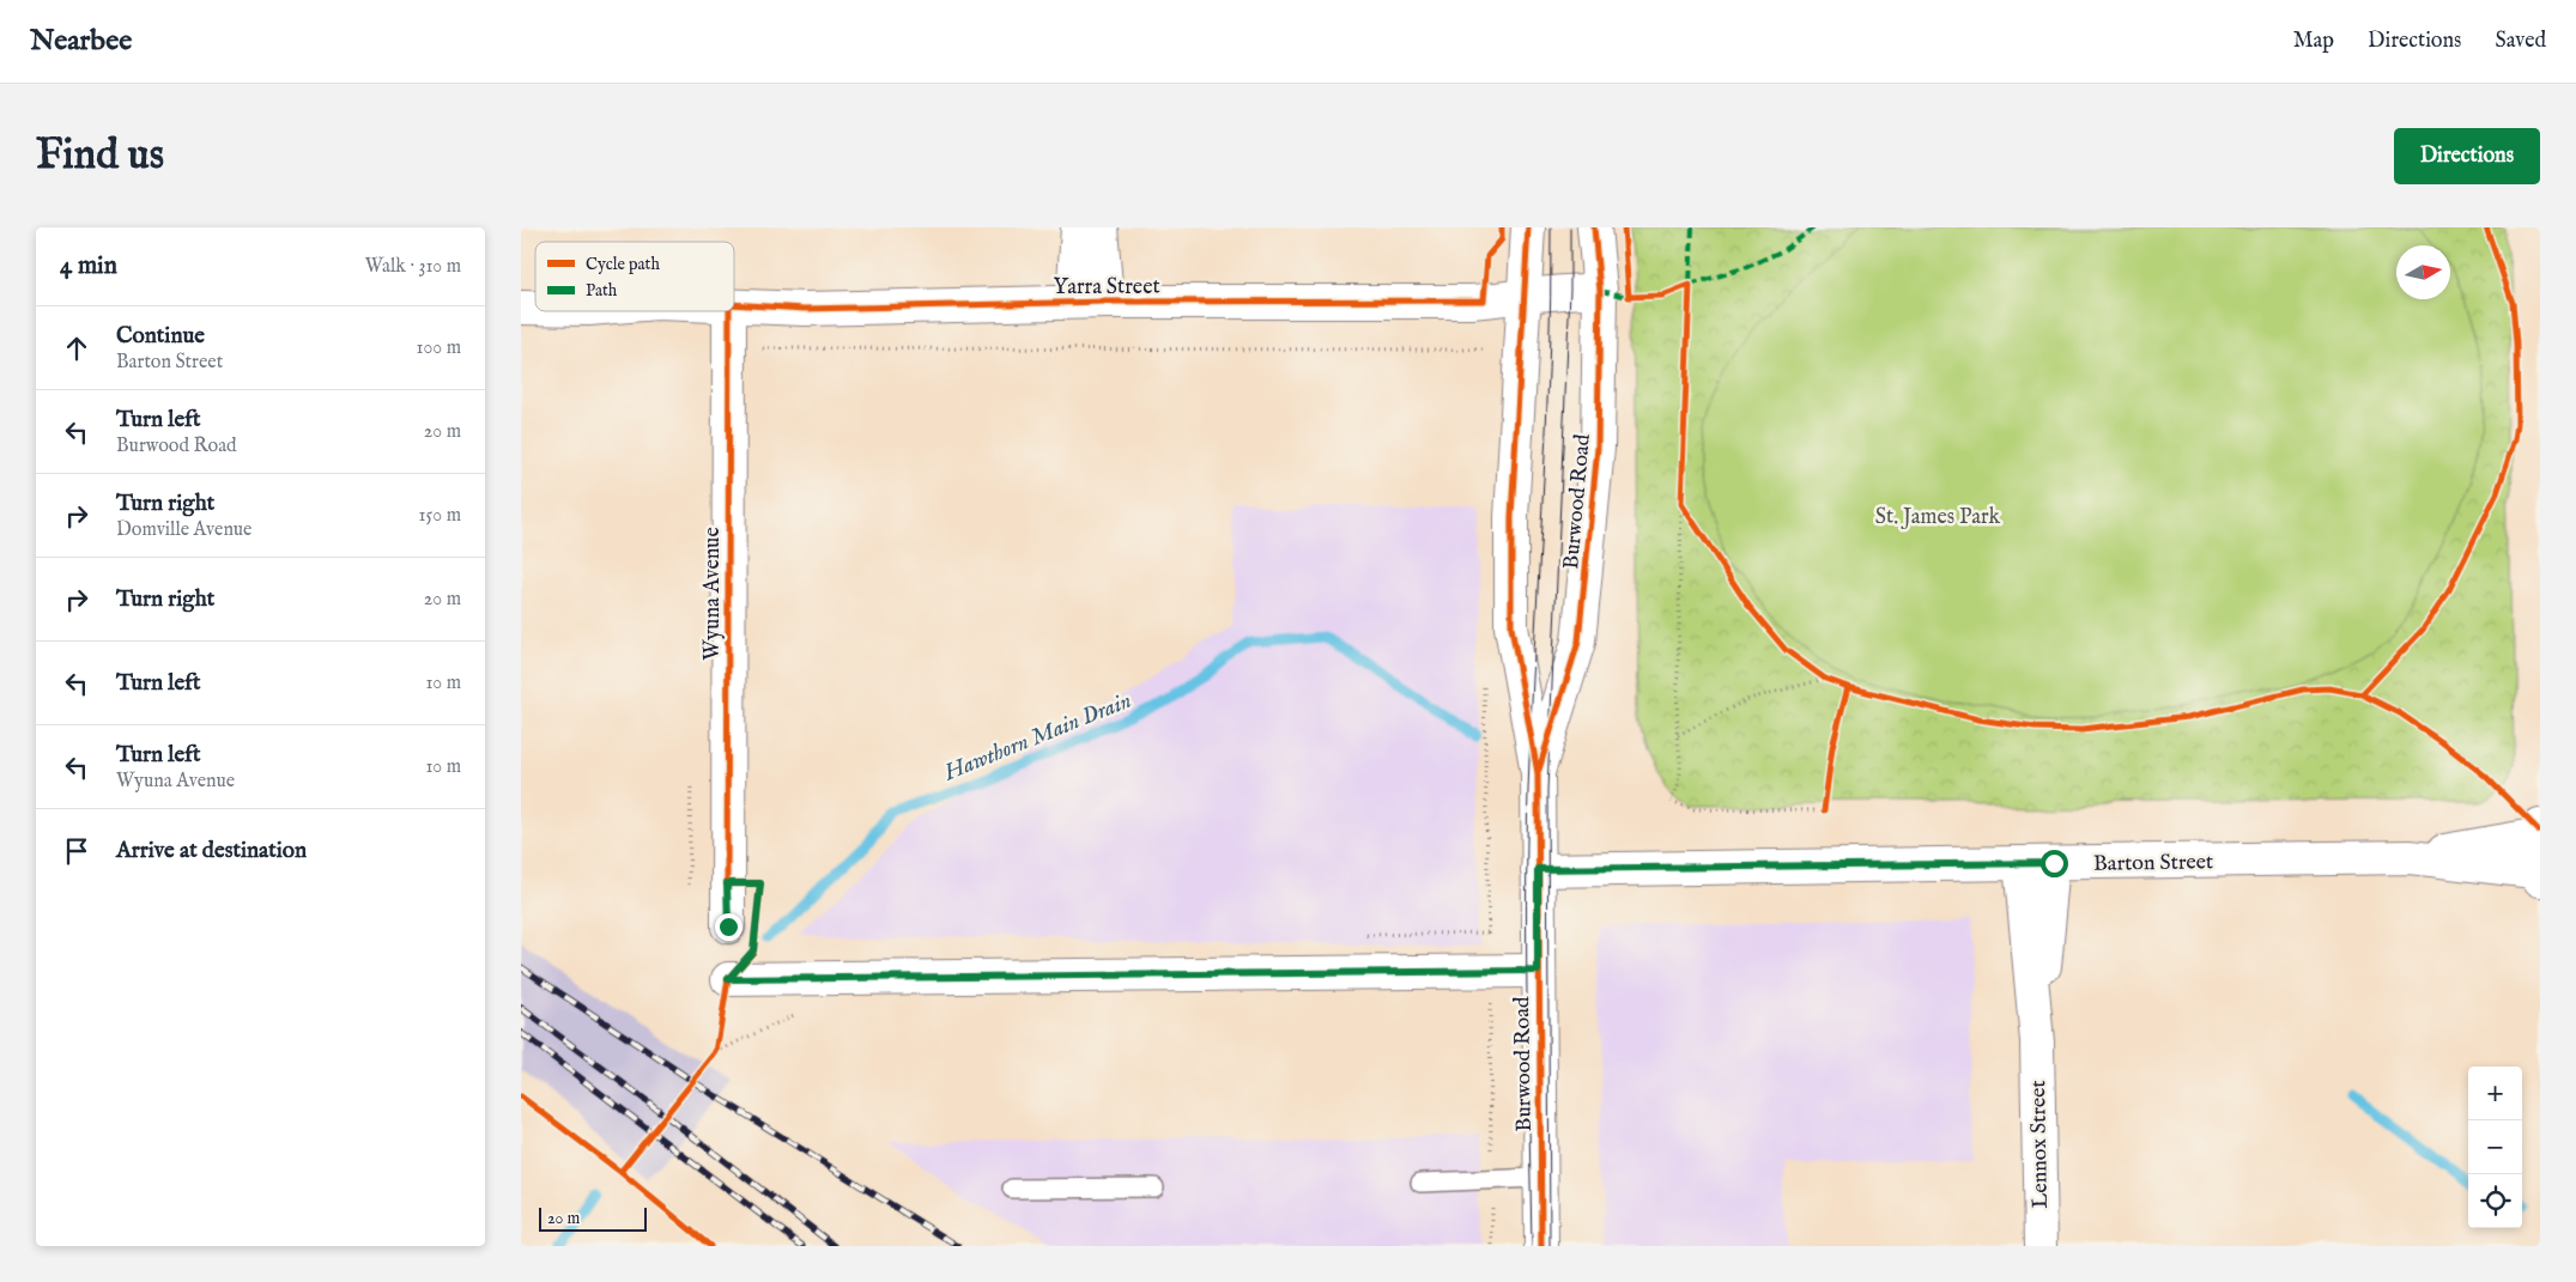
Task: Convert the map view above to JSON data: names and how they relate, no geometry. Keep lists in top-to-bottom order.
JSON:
{
  "streets": {
    "street": [
      "Yarra Street",
      "Burwood Road",
      "Wyuna Avenue",
      "Barton Street",
      "Lennox Street"
    ]
  },
  "crossings": [
    ["Yarra Street", "Burwood Road"],
    ["Burwood Road", "Barton Street"],
    ["Barton Street", "Lennox Street"]
  ],
  "water": ["Hawthorn Main Drain"],
  "parks": ["St. James Park"],
  "legend": ["Cycle path", "Path"],
  "scale_bar": "20 m",
  "north": "right",
  "page": {
    "header": "Nearbee",
    "nav": ["Map", "Directions", "Saved"],
    "buttons": "Directions",
    "title": "Find us",
    "heading": ["4 min", "Walk · 310 m"],
    "list": [
      ["Continue", "Barton Street", "100 m"],
      ["Turn left", "Burwood Road", "20 m"],
      ["Turn right", "Domville Avenue", "150 m"],
      ["Turn right", "20 m"],
      ["Turn left", "10 m"],
      ["Turn left", "Wyuna Avenue", "10 m"],
      "Arrive at destination"
    ],
    "map_buttons": ["+", "−"],
    "scale": "20 m"
  }
}
